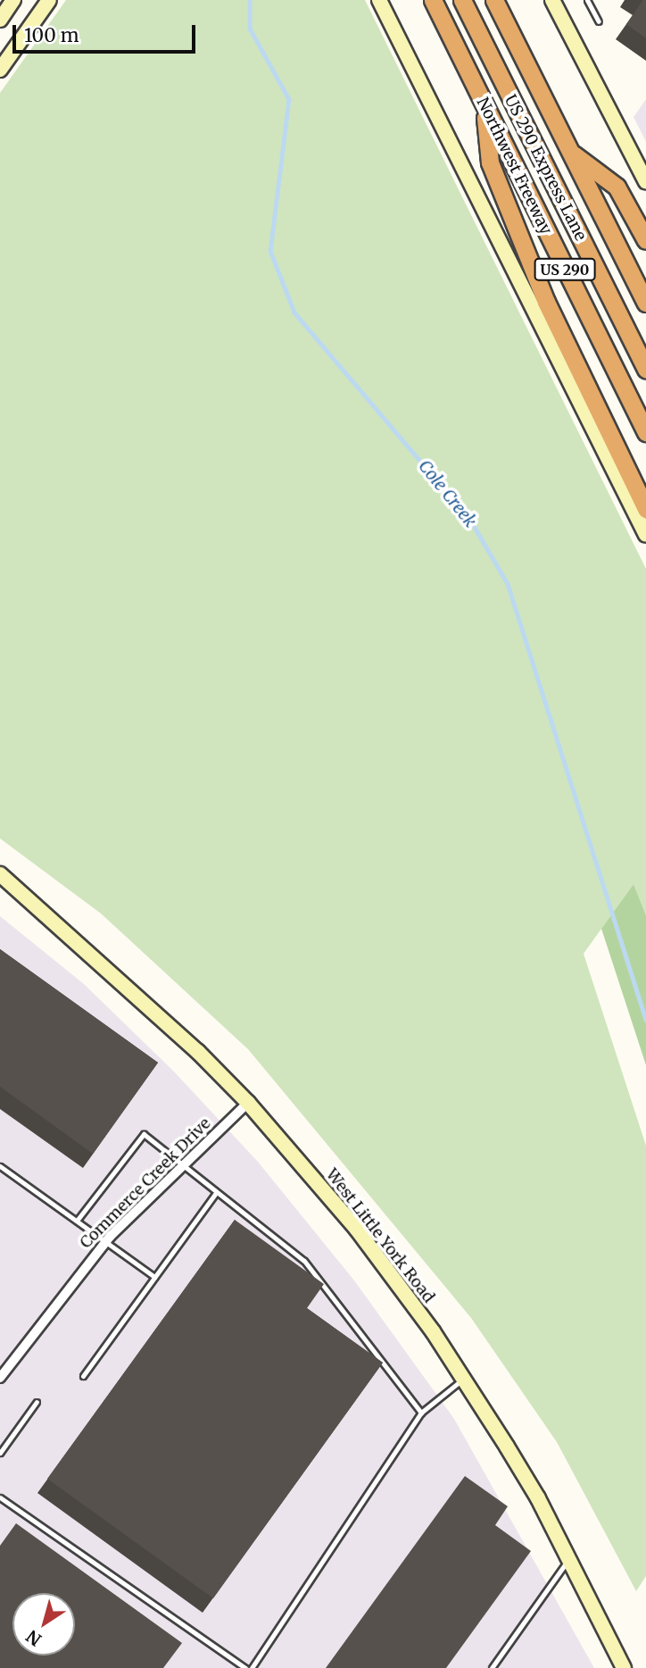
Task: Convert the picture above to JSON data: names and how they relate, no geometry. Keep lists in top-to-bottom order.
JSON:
{
  "streets": {
    "highway": ["Northwest Freeway", "US 290 Express Lane", "US 290"],
    "main road": ["West Little York Road"],
    "street": ["Commerce Creek Drive"]
  },
  "crossings": [
    ["Commerce Creek Drive", "West Little York Road"]
  ],
  "water": ["Cole Creek"],
  "scale_bar": "100 m",
  "north": "bottom left"
}
